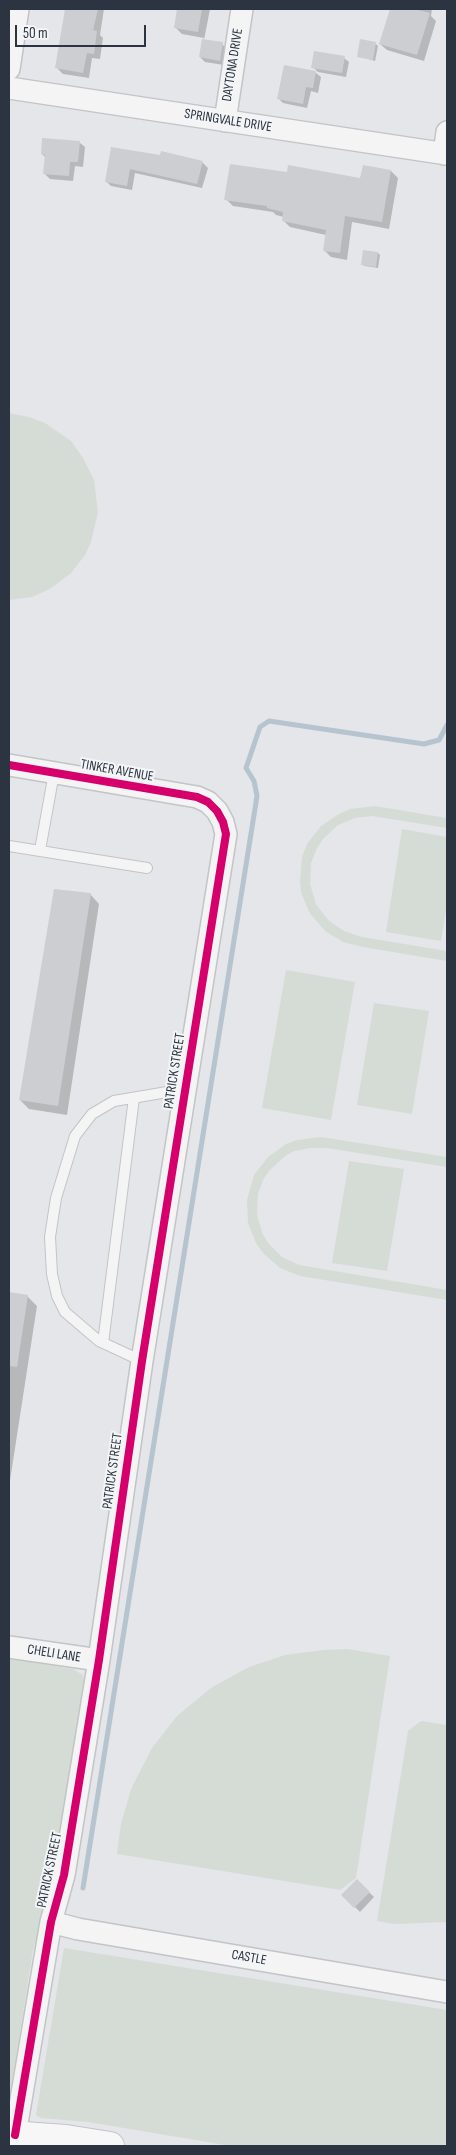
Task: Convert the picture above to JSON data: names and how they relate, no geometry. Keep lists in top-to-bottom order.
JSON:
{
  "streets": {
    "street": [
      "DAYTONA DRIVE",
      "SPRINGVALE DRIVE",
      "TINKER AVENUE",
      "PATRICK STREET",
      "CHELI LANE",
      "CASTLE"
    ]
  },
  "crossings": [
    ["DAYTONA DRIVE", "SPRINGVALE DRIVE"],
    ["TINKER AVENUE", "PATRICK STREET"],
    ["PATRICK STREET", "CHELI LANE"],
    ["PATRICK STREET", "CASTLE"]
  ],
  "scale_bar": "50 m"
}
